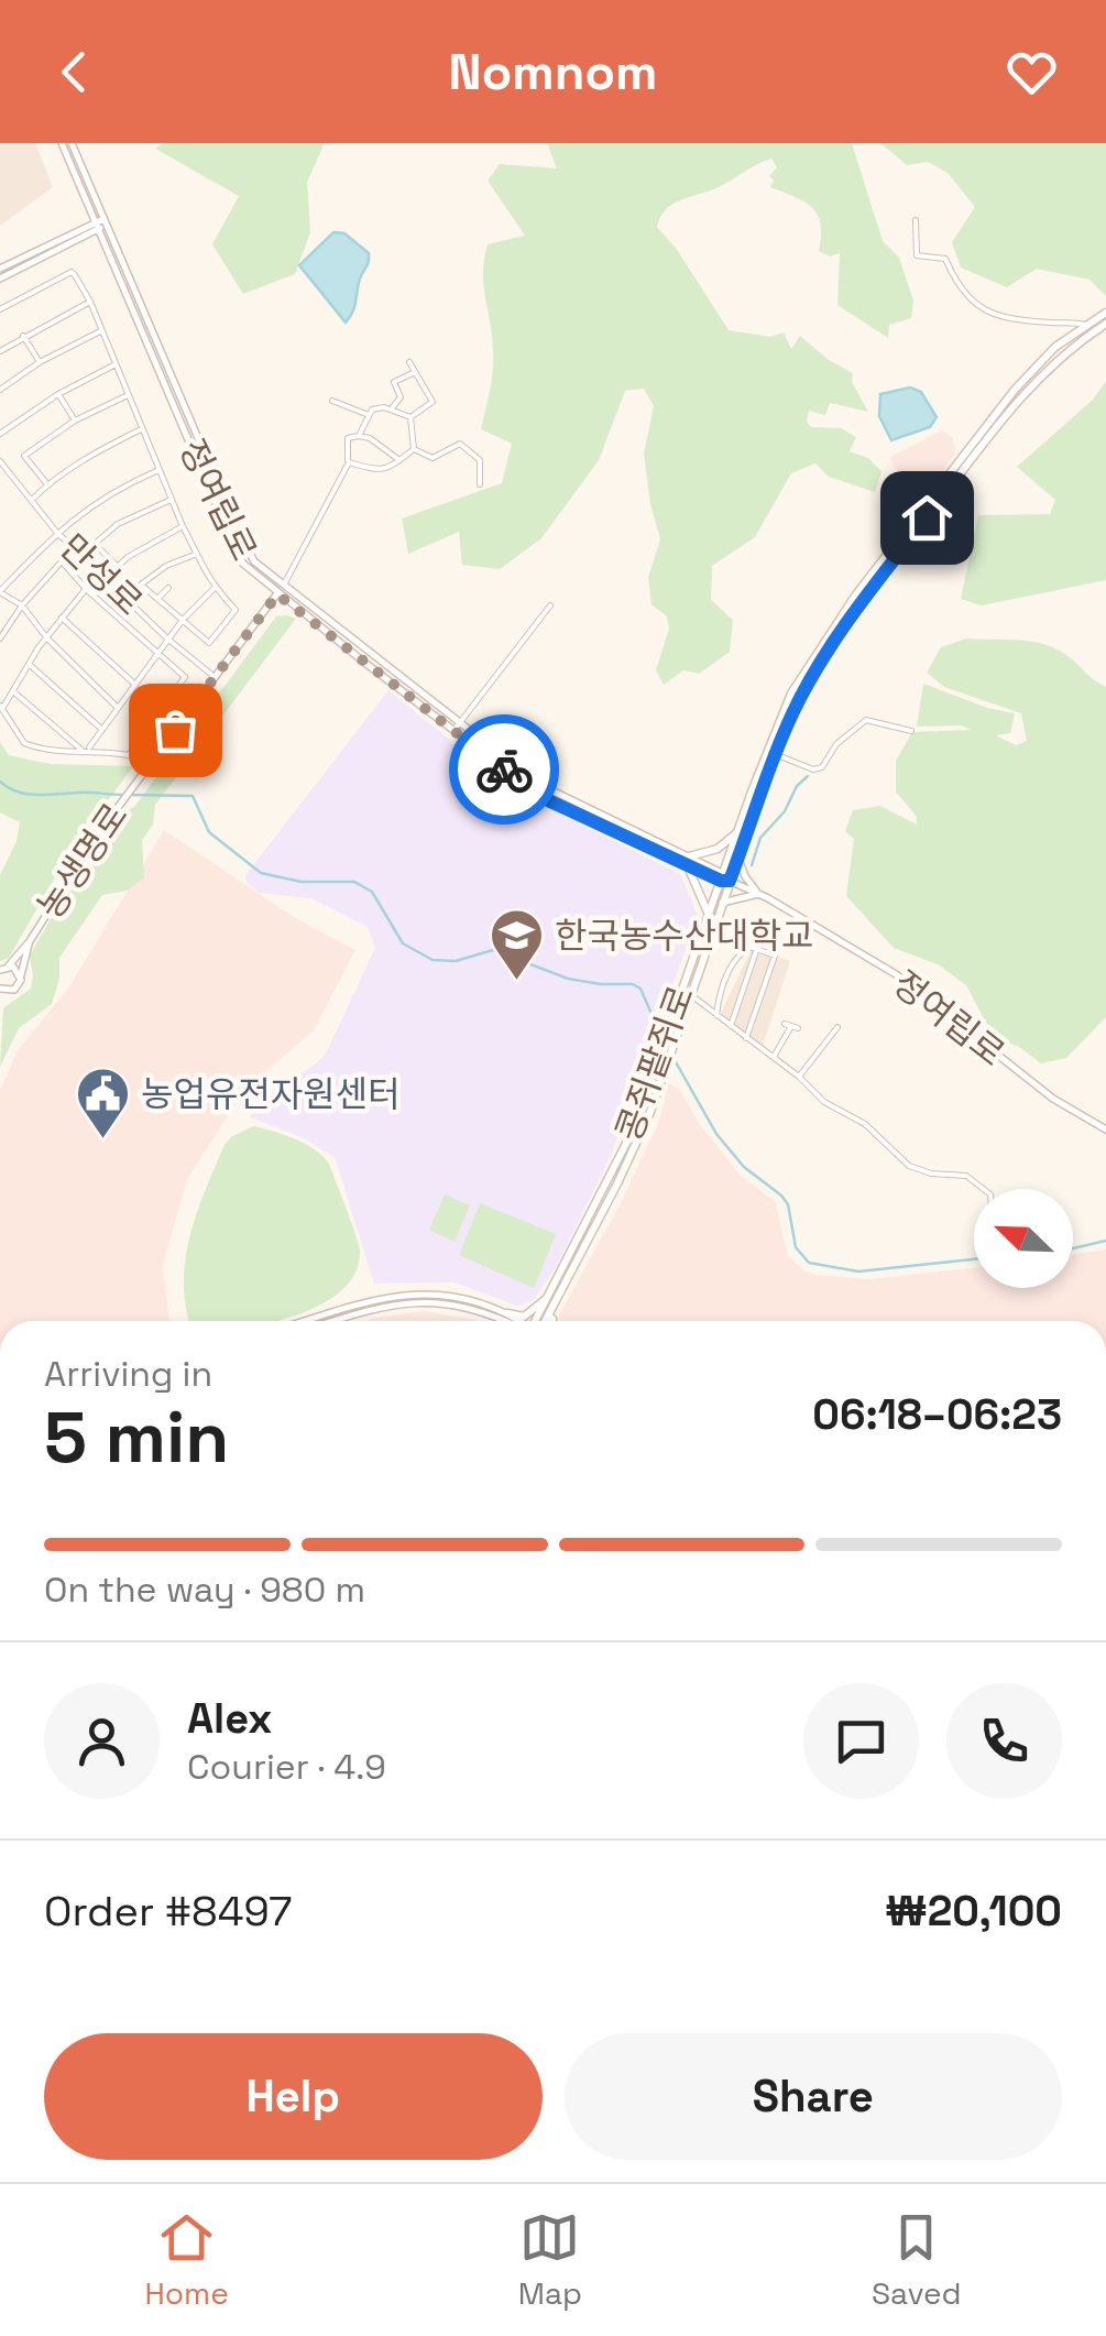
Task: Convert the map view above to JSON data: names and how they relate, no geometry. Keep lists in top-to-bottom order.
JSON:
{
  "streets": {
    "main road": ["콩쥐팥쥐로"],
    "street": ["정여립로", "만성로", "농생명로"]
  },
  "crossings": [
    ["정여립로", "농생명로"],
    ["정여립로", "콩쥐팥쥐로"],
    ["만성로", "농생명로"]
  ],
  "places": {
    "school or university": ["한국농수산대학교"],
    "public building": ["농업유전자원센터"]
  },
  "north": "top left",
  "page": {
    "header": "Nomnom",
    "heading": ["5 min", "Arriving in", "06:18–06:23"],
    "panel": [
      "Alex",
      "Courier · 4.9",
      "Order #8497",
      "₩20,100"
    ],
    "bar": "On the way · 980 m",
    "buttons": ["Help", "Share"],
    "tabs": ["Home", "Map", "Saved"]
  }
}
